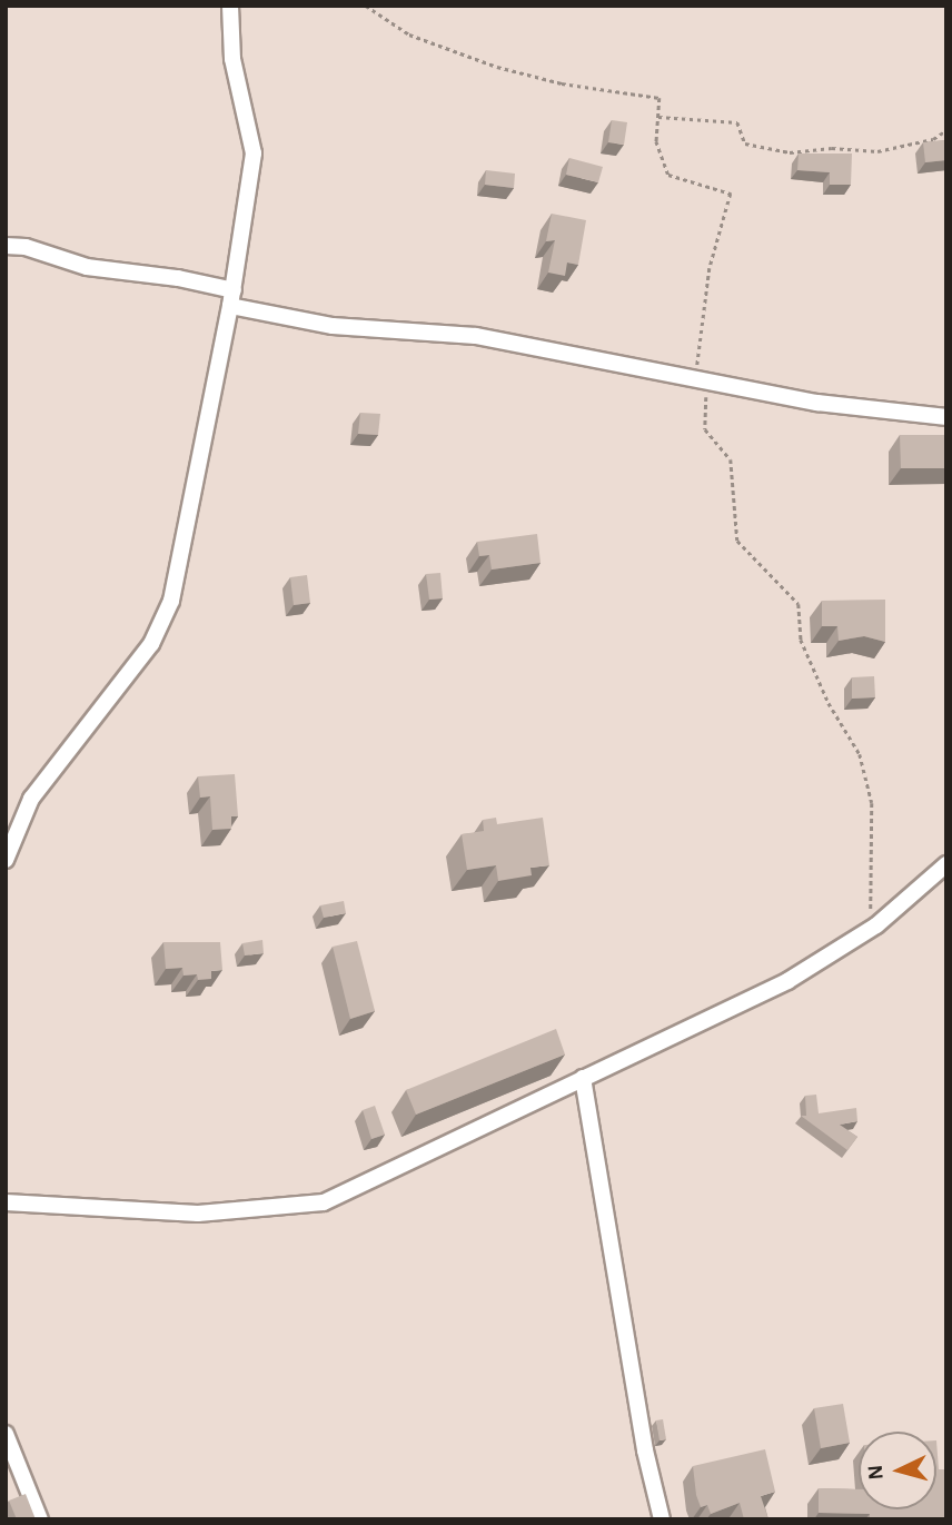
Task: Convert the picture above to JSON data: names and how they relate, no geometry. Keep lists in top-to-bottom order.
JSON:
{
  "north": "left"
}
